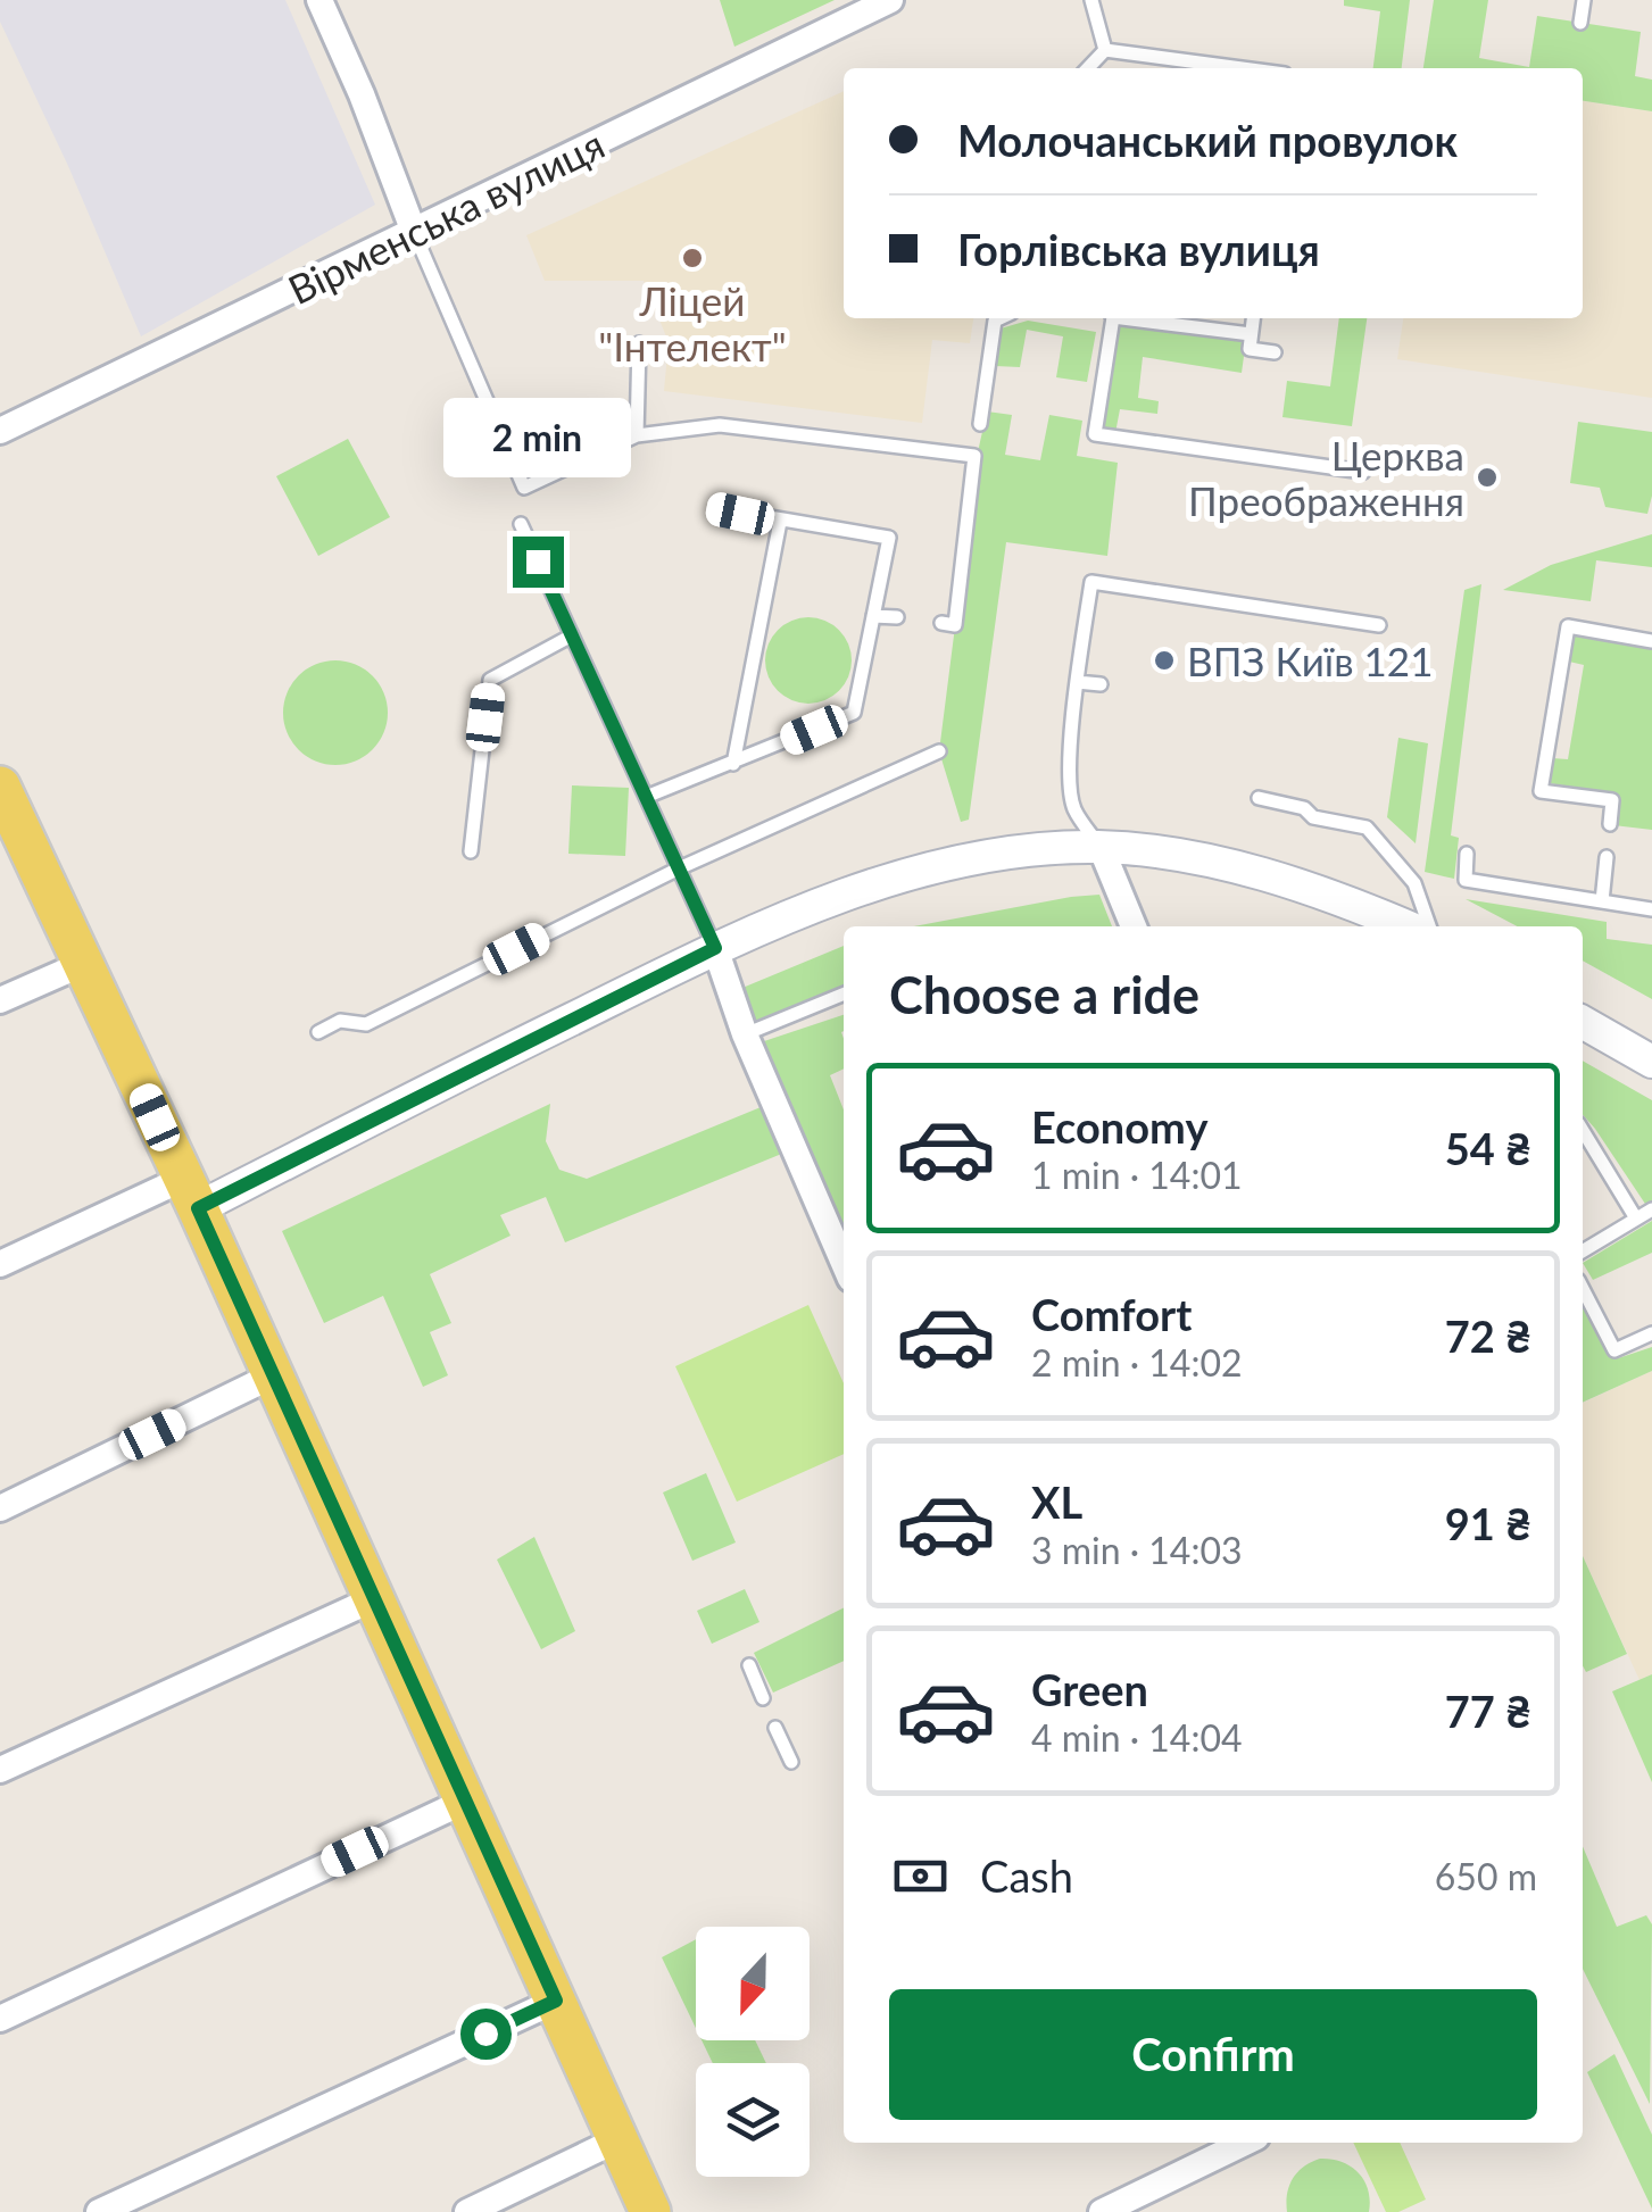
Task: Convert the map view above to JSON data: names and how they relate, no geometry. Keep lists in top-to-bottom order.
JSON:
{
  "streets": {
    "street": ["Вірменська вулиця"]
  },
  "places": ["Ліцей \"Інтелект\"", "Церква Преображення", "ВПЗ Київ 121"],
  "north": "bottom",
  "page": {
    "banner": ["Молочанський провулок", "Горлівська вулиця"],
    "bubble": "2 min",
    "heading": "Choose a ride",
    "list": [
      {
        "name": "Economy",
        "note": "1 min · 14:01",
        "value": "54 ₴"
      },
      {
        "name": "Comfort",
        "note": "2 min · 14:02",
        "value": "72 ₴"
      },
      {
        "name": "XL",
        "note": "3 min · 14:03",
        "value": "91 ₴"
      },
      {
        "name": "Green",
        "note": "4 min · 14:04",
        "value": "77 ₴"
      }
    ],
    "pay": ["Cash", "650 m"],
    "buttons": "Confirm"
  }
}
